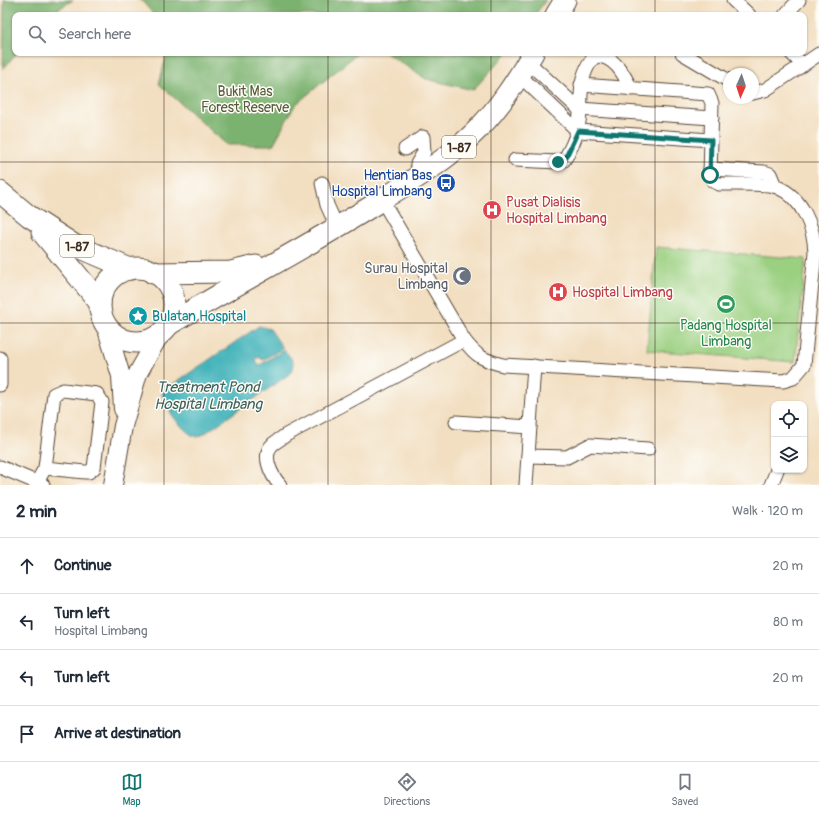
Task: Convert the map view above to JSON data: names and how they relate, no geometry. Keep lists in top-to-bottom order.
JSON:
{
  "streets": {
    "highway": ["1-87"]
  },
  "water": ["Treatment Pond Hospital Limbang"],
  "parks": ["Bukit Mas Forest Reserve"],
  "places": {
    "bus stop": ["Hentian Bas Hospital Limbang"],
    "hospital": ["Pusat Dialisis Hospital Limbang", "Hospital Limbang"],
    "mosque": ["Surau Hospital Limbang"],
    "sports": ["Padang Hospital Limbang"],
    "place": ["Bulatan Hospital"]
  },
  "north": "bottom",
  "page": {
    "search": "Search here",
    "heading": ["2 min", "Walk · 120 m"],
    "list": [
      ["Continue", "20 m"],
      ["Turn left", "Hospital Limbang", "80 m"],
      ["Turn left", "20 m"],
      "Arrive at destination"
    ],
    "nav": ["Map", "Directions", "Saved"]
  }
}
